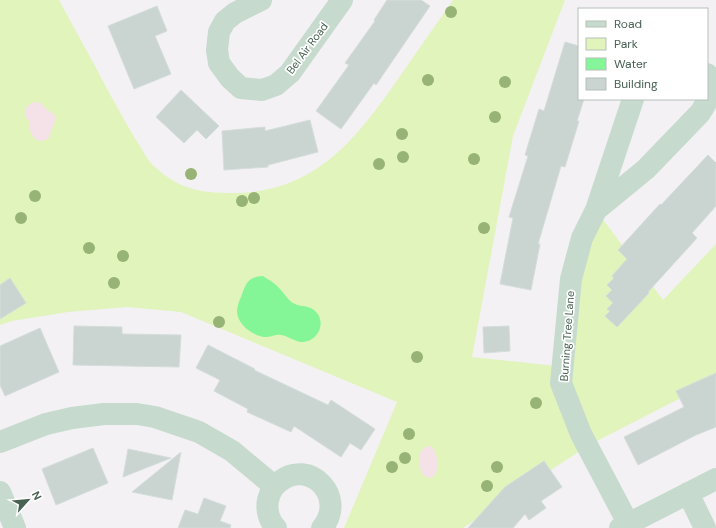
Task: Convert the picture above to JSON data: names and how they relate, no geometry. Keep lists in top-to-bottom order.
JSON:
{
  "streets": {
    "street": ["Bel Air Road", "Burning Tree Lane"]
  },
  "legend": [
    "Road",
    "Park",
    "Water",
    "Building"
  ],
  "north": "top right"
}
